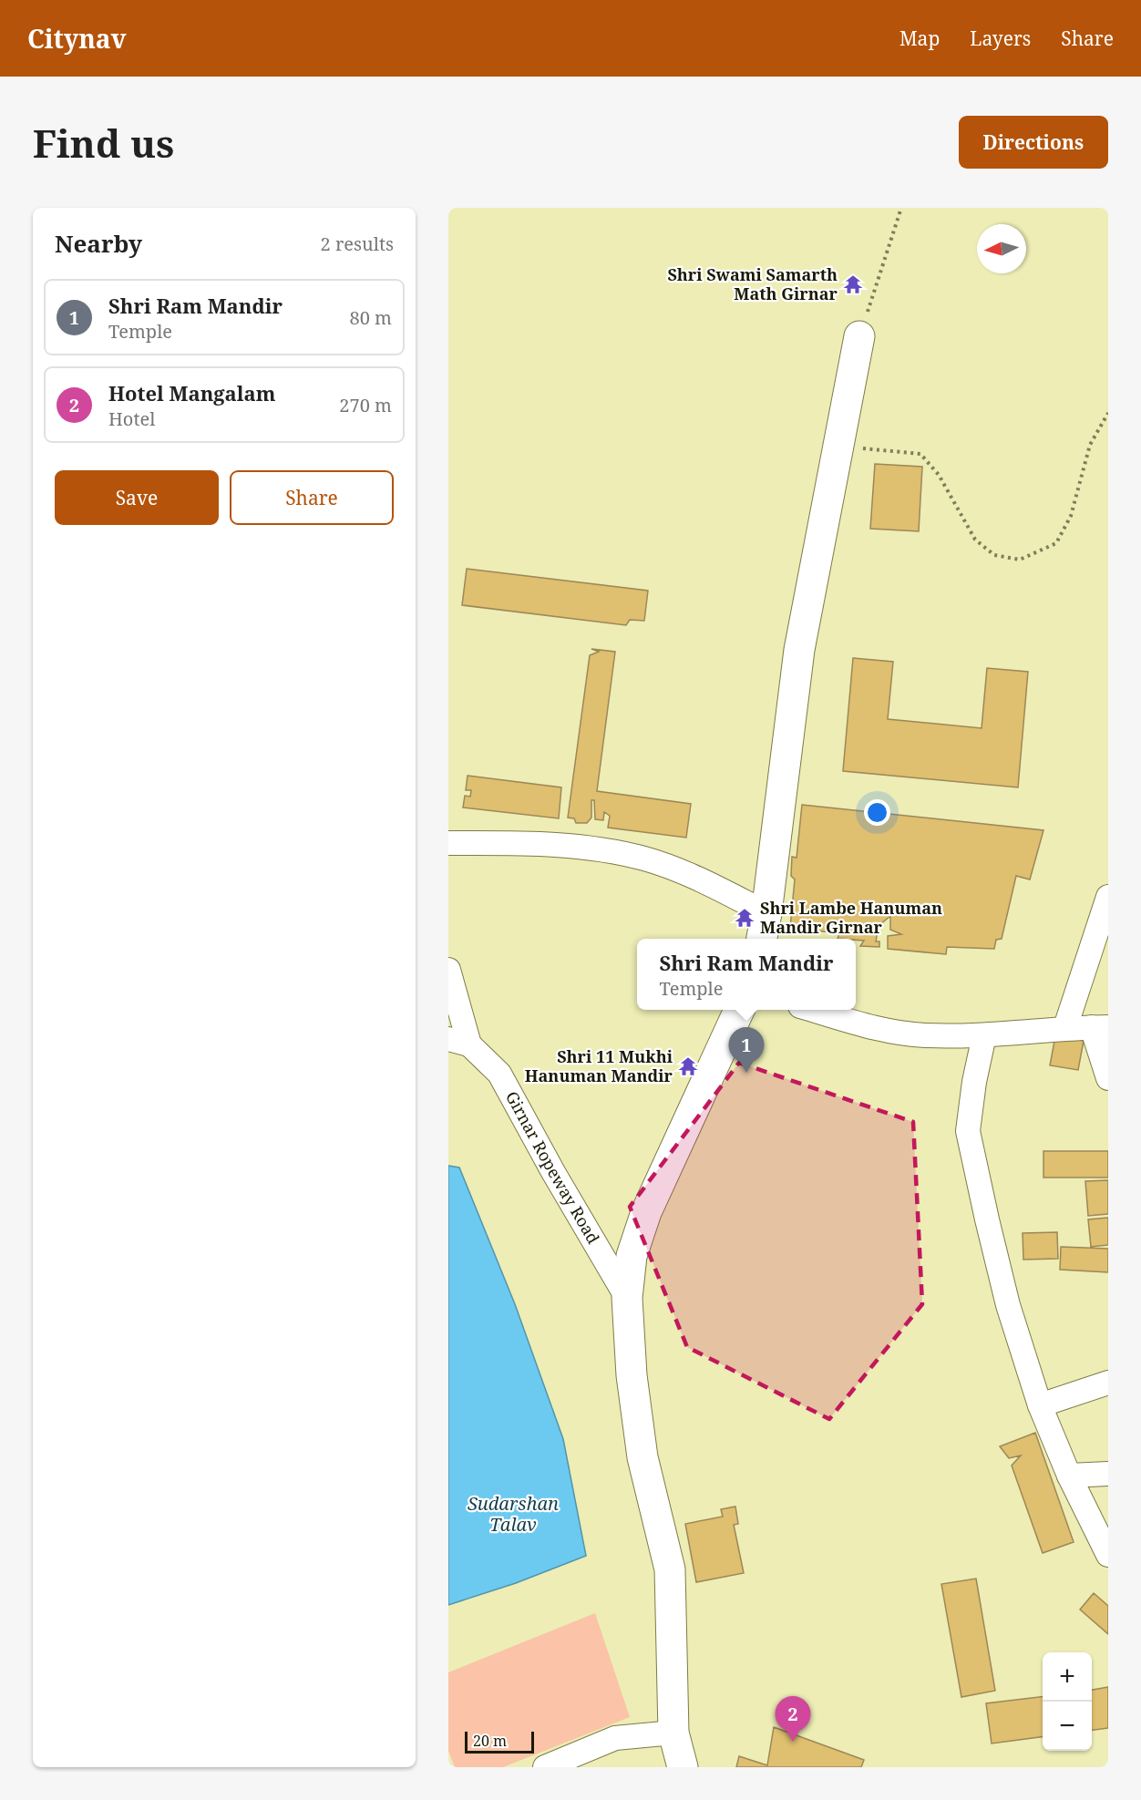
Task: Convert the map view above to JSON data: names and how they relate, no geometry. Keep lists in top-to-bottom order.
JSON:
{
  "streets": {
    "street": ["Girnar Ropeway Road"]
  },
  "water": ["Sudarshan Talav"],
  "places": {
    "temple": ["Shri Swami Samarth Math Girnar", "Shri Lambe Hanuman Mandir Girnar", "Shri 11 Mukhi Hanuman Mandir"]
  },
  "scale_bar": "20 m",
  "north": "left",
  "page": {
    "header": "Citynav",
    "nav": ["Map", "Layers", "Share"],
    "buttons": [
      "Directions",
      ["Save", "Share"]
    ],
    "title": "Find us",
    "heading": ["Nearby", "2 results"],
    "list": [
      {
        "mark": "1",
        "name": "Shri Ram Mandir",
        "note": "Temple",
        "value": "80 m"
      },
      {
        "mark": "2",
        "name": "Hotel Mangalam",
        "note": "Hotel",
        "value": "270 m"
      }
    ],
    "popup": ["Shri Ram Mandir", "Temple"],
    "pins": ["1", "2"],
    "map_buttons": ["+", "−"],
    "scale": "20 m"
  }
}
